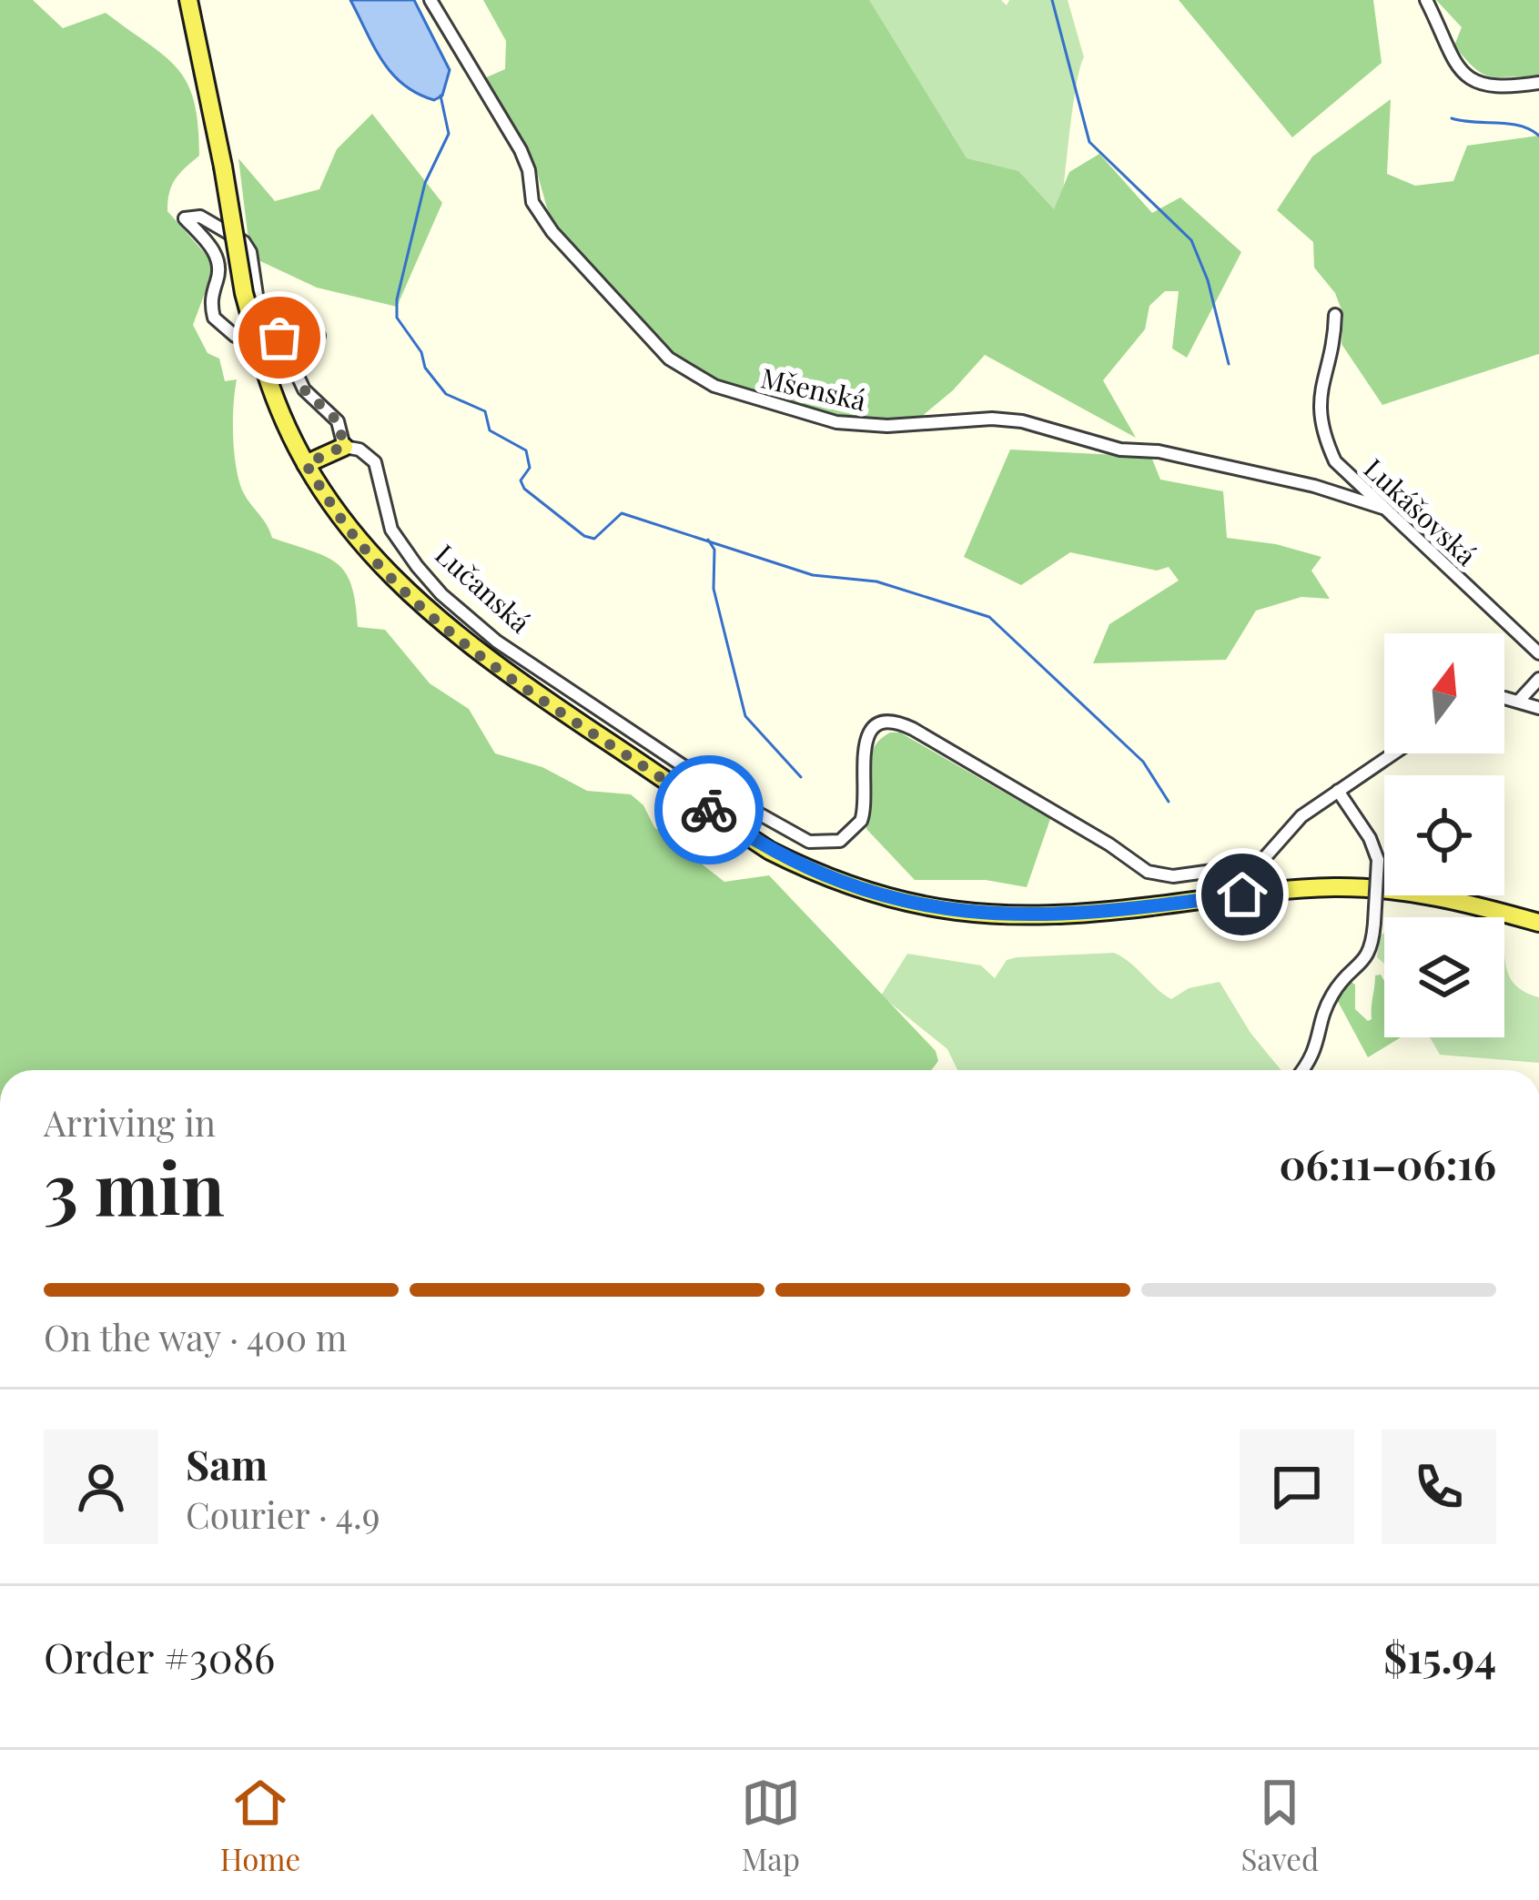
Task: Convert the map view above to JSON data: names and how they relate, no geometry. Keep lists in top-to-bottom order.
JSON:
{
  "streets": {
    "street": ["Mšenská", "Lukášovská", "Lučanská"]
  },
  "crossings": [
    ["Mšenská", "Lukášovská"]
  ],
  "north": "top",
  "page": {
    "heading": ["3 min", "Arriving in", "06:11–06:16"],
    "panel": [
      "Sam",
      "Courier · 4.9",
      "Order #3086",
      "$15.94"
    ],
    "bar": "On the way · 400 m",
    "tabs": ["Home", "Map", "Saved"]
  }
}
